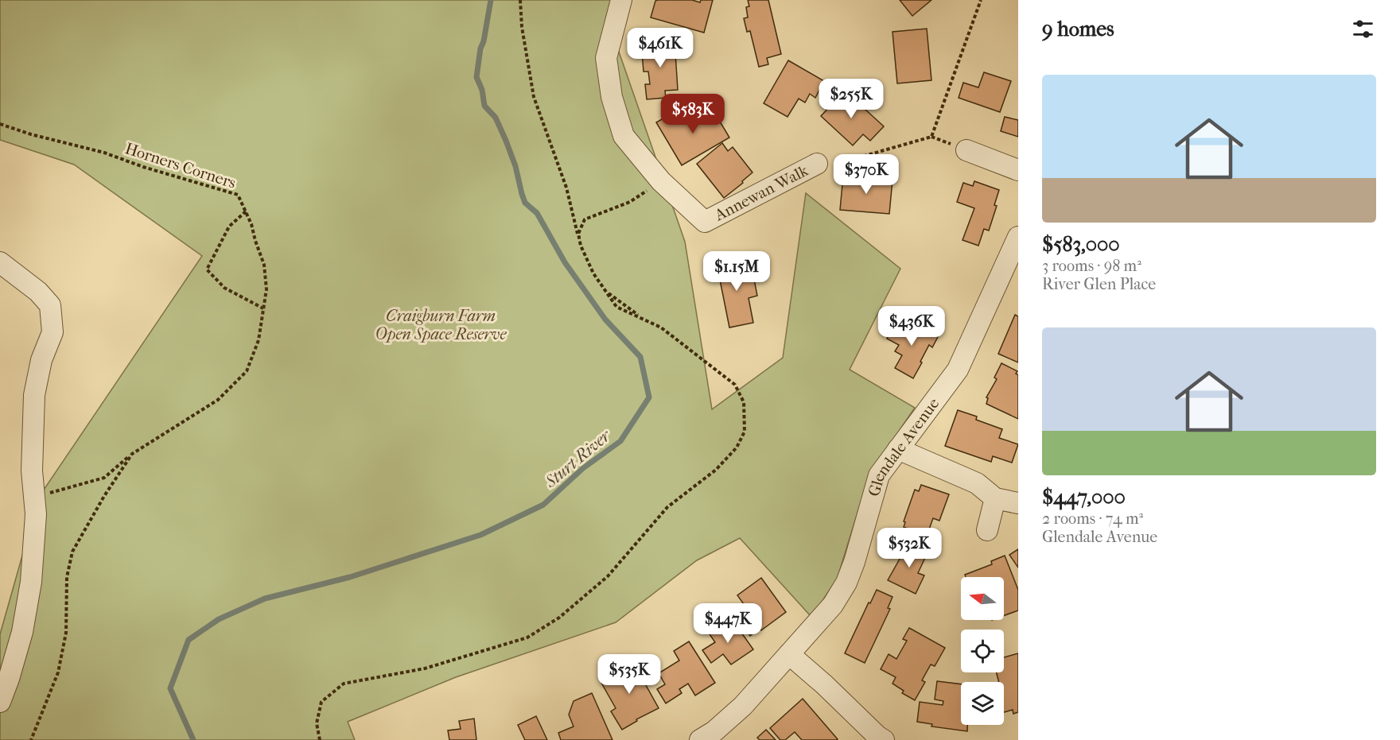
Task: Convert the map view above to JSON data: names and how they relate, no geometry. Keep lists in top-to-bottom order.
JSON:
{
  "streets": {
    "street": ["Annewan Walk", "Glendale Avenue"],
    "path": ["Horners Corners"]
  },
  "water": ["Sturt River"],
  "parks": ["Craigburn Farm Open Space Reserve"],
  "north": "left",
  "page": {
    "heading": "9 homes",
    "price": [
      "$461K",
      "$255K",
      "$583K",
      "$370K",
      "$1.15M",
      "$436K",
      "$532K",
      "$447K",
      "$535K"
    ],
    "list": [
      {
        "name": "$583,000",
        "note": "3 rooms · 98 m² · River Glen Place"
      },
      {
        "name": "$447,000",
        "note": "2 rooms · 74 m² · Glendale Avenue"
      }
    ]
  }
}
